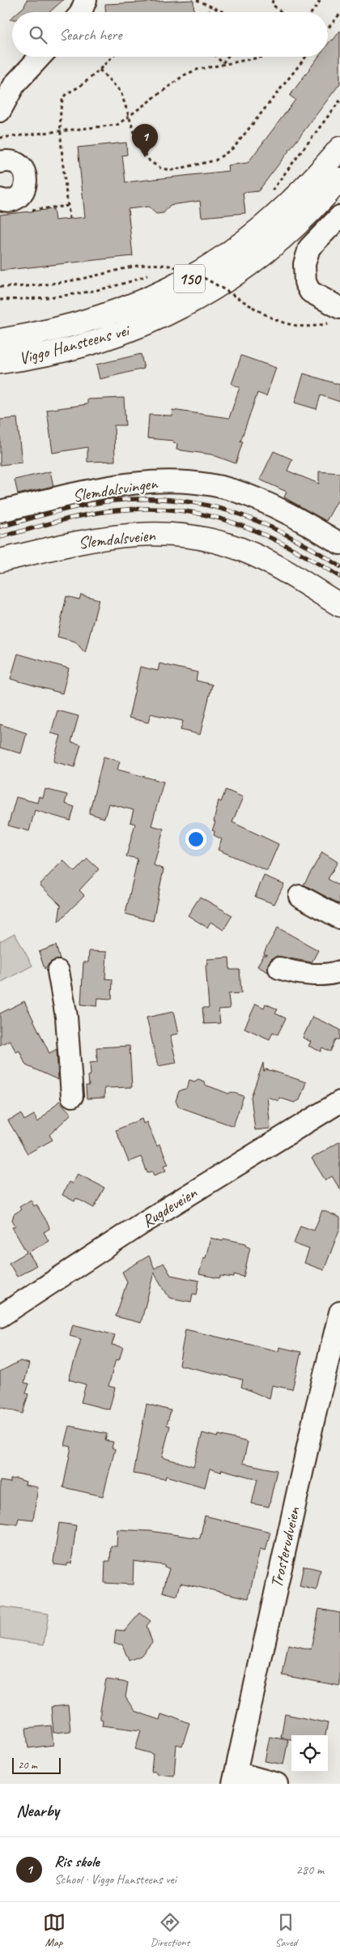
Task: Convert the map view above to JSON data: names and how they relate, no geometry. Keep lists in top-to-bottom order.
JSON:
{
  "streets": {
    "main road": ["150", "Viggo Hansteens vei", "Slemdalsveien"],
    "street": ["Slemdalsvingen", "Rugdeveien", "Trosterudveien"]
  },
  "scale_bar": "20 m",
  "page": {
    "search": "Search here",
    "pins": "1",
    "scale": "20 m",
    "heading": "Nearby",
    "list": [
      {
        "mark": "1",
        "name": "Ris skole",
        "note": "School · Viggo Hansteens vei",
        "value": "280 m"
      }
    ],
    "nav": ["Map", "Directions", "Saved"]
  }
}
